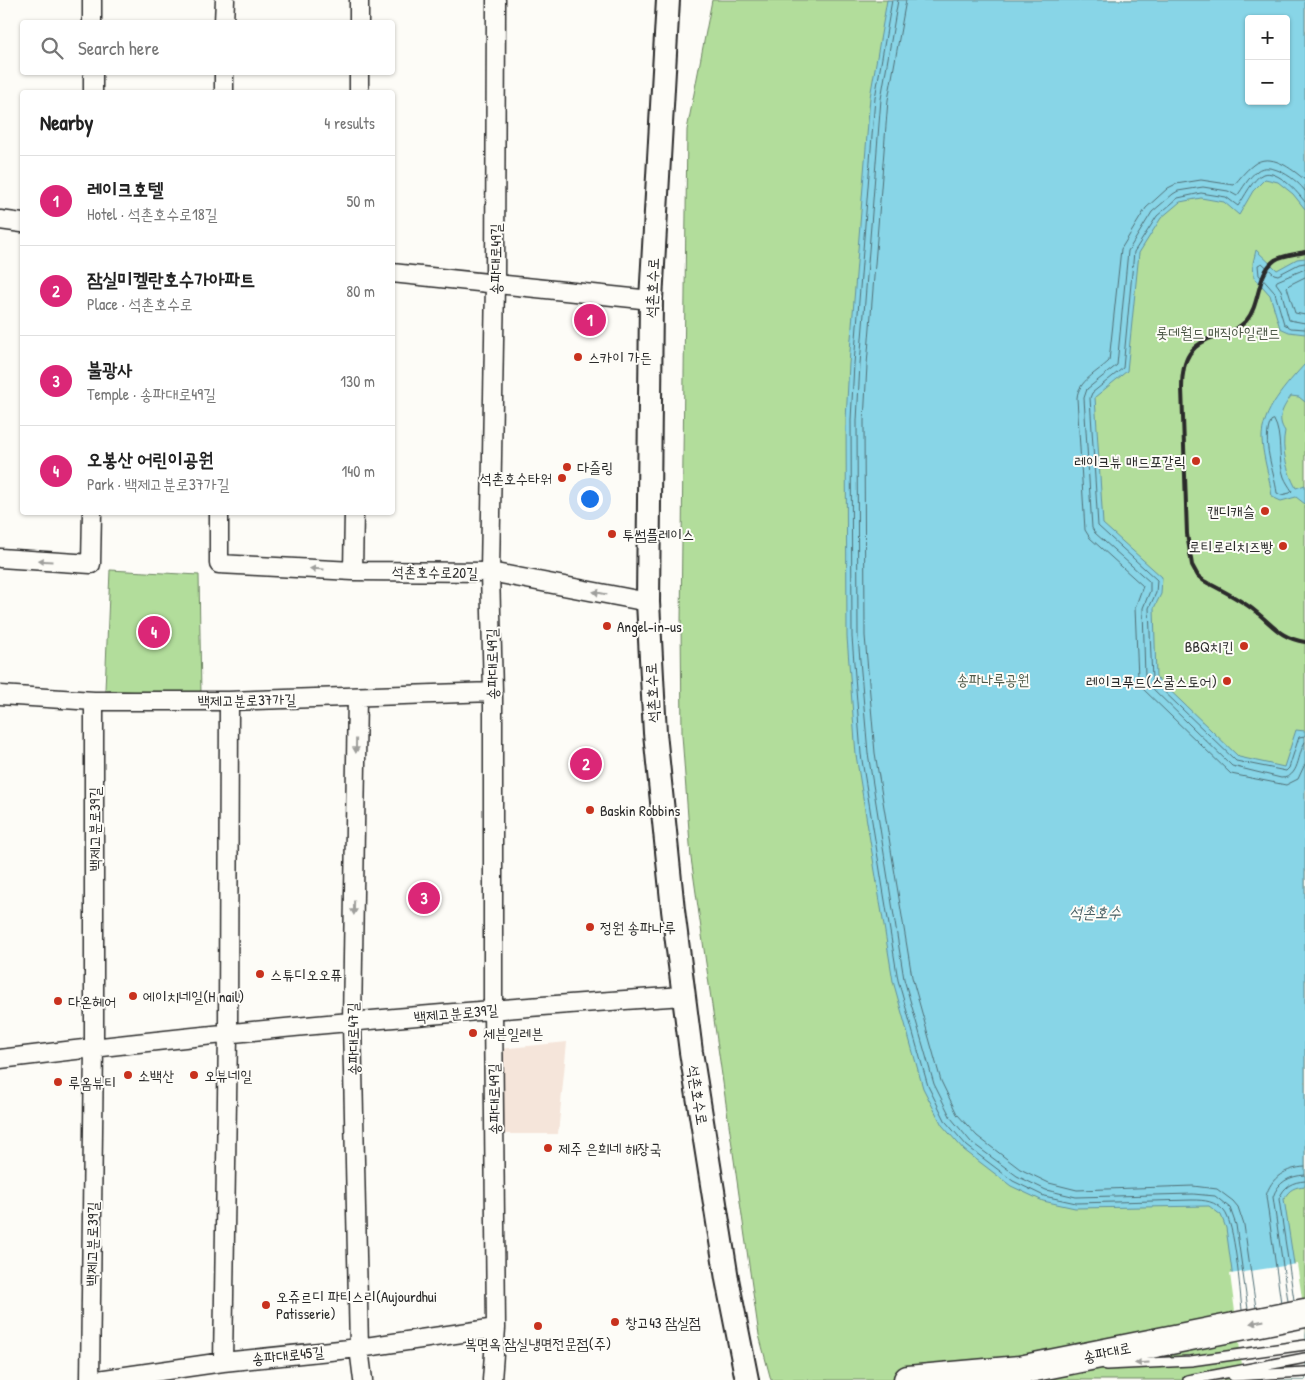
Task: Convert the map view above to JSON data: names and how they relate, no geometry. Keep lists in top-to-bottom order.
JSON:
{
  "streets": {
    "main road": ["송파대로"],
    "street": [
      "송파대로49길",
      "석촌호수로",
      "석촌호수로20길",
      "백제고분로37가길",
      "백제고분로39길",
      "송파대로47길",
      "송파대로45길"
    ]
  },
  "crossings": [
    ["송파대로49길", "석촌호수로20길"],
    ["송파대로49길", "백제고분로37가길"],
    ["송파대로49길", "백제고분로39길"],
    ["석촌호수로", "석촌호수로20길"],
    ["석촌호수로", "백제고분로39길"],
    ["백제고분로37가길", "백제고분로39길"],
    ["백제고분로37가길", "송파대로47길"],
    ["백제고분로39길", "송파대로47길"],
    ["송파대로47길", "송파대로45길"]
  ],
  "one_way": ["석촌호수로20길"],
  "water": ["석촌호수"],
  "parks": ["롯데월드 매직아일랜드", "송파나루공원"],
  "places": [
    "스카이 가든",
    "레이크뷰 매드포갈릭",
    "다즐링",
    "석촌호수타워",
    "캔디캐슬",
    "투썸플레이스",
    "로티로리치즈빵",
    "Angel-in-us",
    "BBQ치킨",
    "레이크푸드(스쿨스토어)",
    "Baskin Robbins",
    "정원 송파나루",
    "스튜디오오퓨",
    "에이치네일(H nail)",
    "다온헤어",
    "세븐일레븐",
    "소백산",
    "오뷰네일",
    "루옴뷰티",
    "제주 은희네 해장국",
    "오쥬르디 파티스리(Aujourdhui Patisserie)",
    "창고43 잠실점",
    "복면옥 잠실냉면전문점(주)"
  ],
  "page": {
    "map_buttons": ["+", "−"],
    "search": "Search here",
    "heading": ["Nearby", "4 results"],
    "list": [
      {
        "mark": "1",
        "name": "레이크호텔",
        "note": "Hotel · 석촌호수로18길",
        "value": "50 m"
      },
      {
        "mark": "2",
        "name": "잠실미켈란호수가아파트",
        "note": "Place · 석촌호수로",
        "value": "80 m"
      },
      {
        "mark": "3",
        "name": "불광사",
        "note": "Temple · 송파대로49길",
        "value": "130 m"
      },
      {
        "mark": "4",
        "name": "오봉산 어린이공원",
        "note": "Park · 백제고분로37가길",
        "value": "140 m"
      }
    ],
    "pins": [
      "1",
      "4",
      "2",
      "3"
    ]
  }
}
